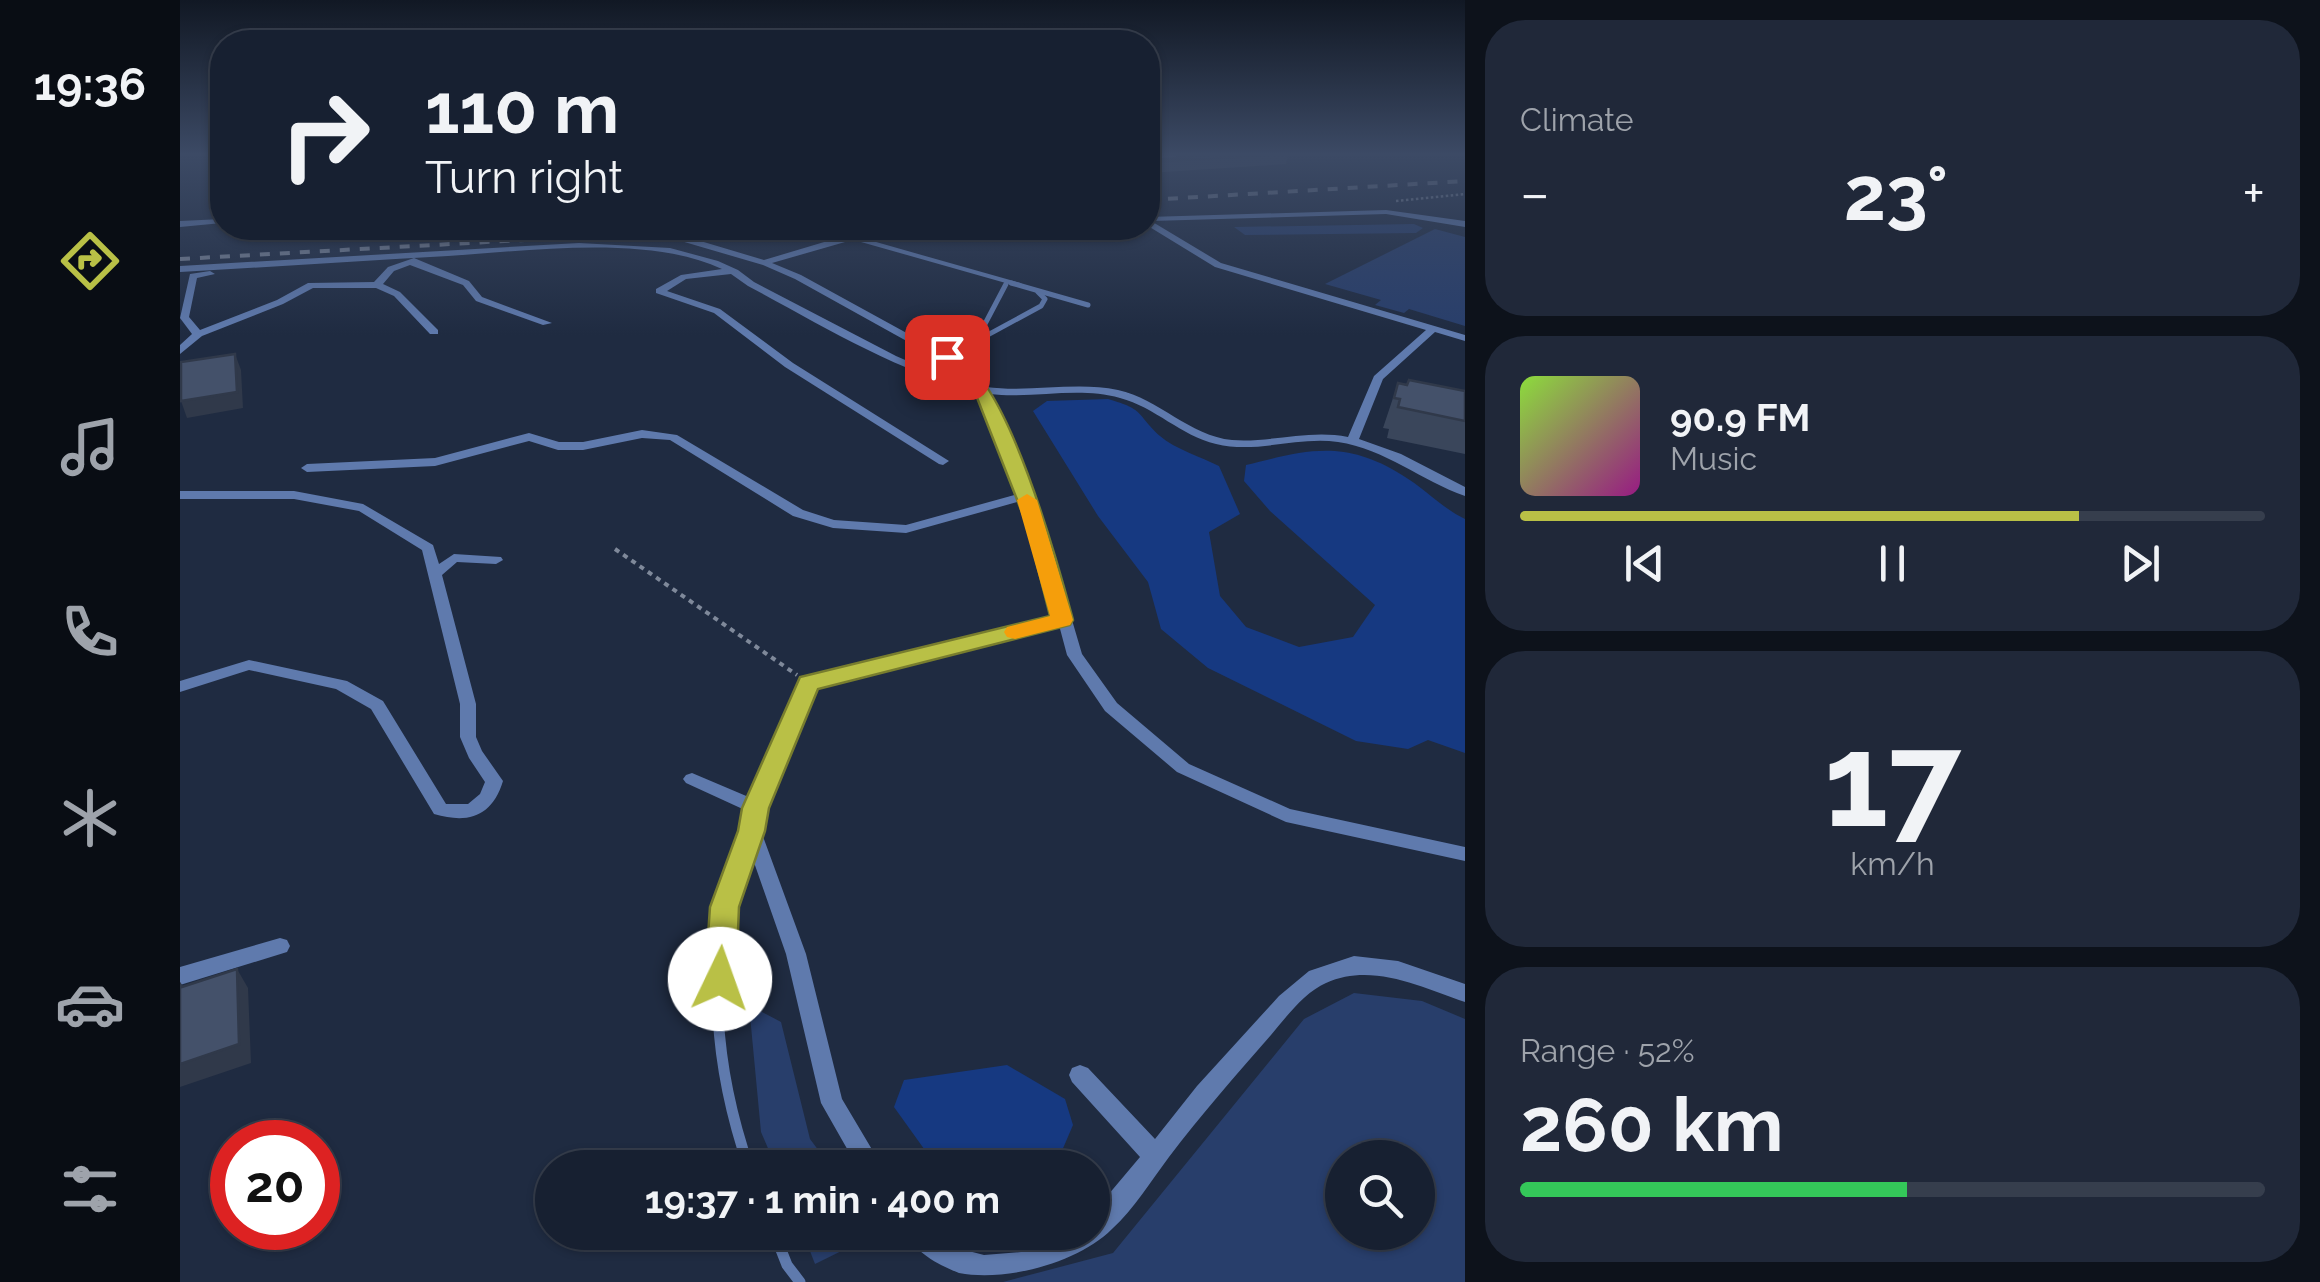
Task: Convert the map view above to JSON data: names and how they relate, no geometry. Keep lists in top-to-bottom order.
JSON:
{
  "page": {
    "tabs": "19:36",
    "tile": [
      "Climate",
      ["17", "km/h"],
      ["Range · 52%", "260 km"]
    ],
    "turn": ["110 m", "Turn right"],
    "heat": ["−", "23°", "+"],
    "song": ["90.9 FM", "Music"],
    "limit": "20",
    "trip": "19:37 · 1 min · 400 m"
  }
}
